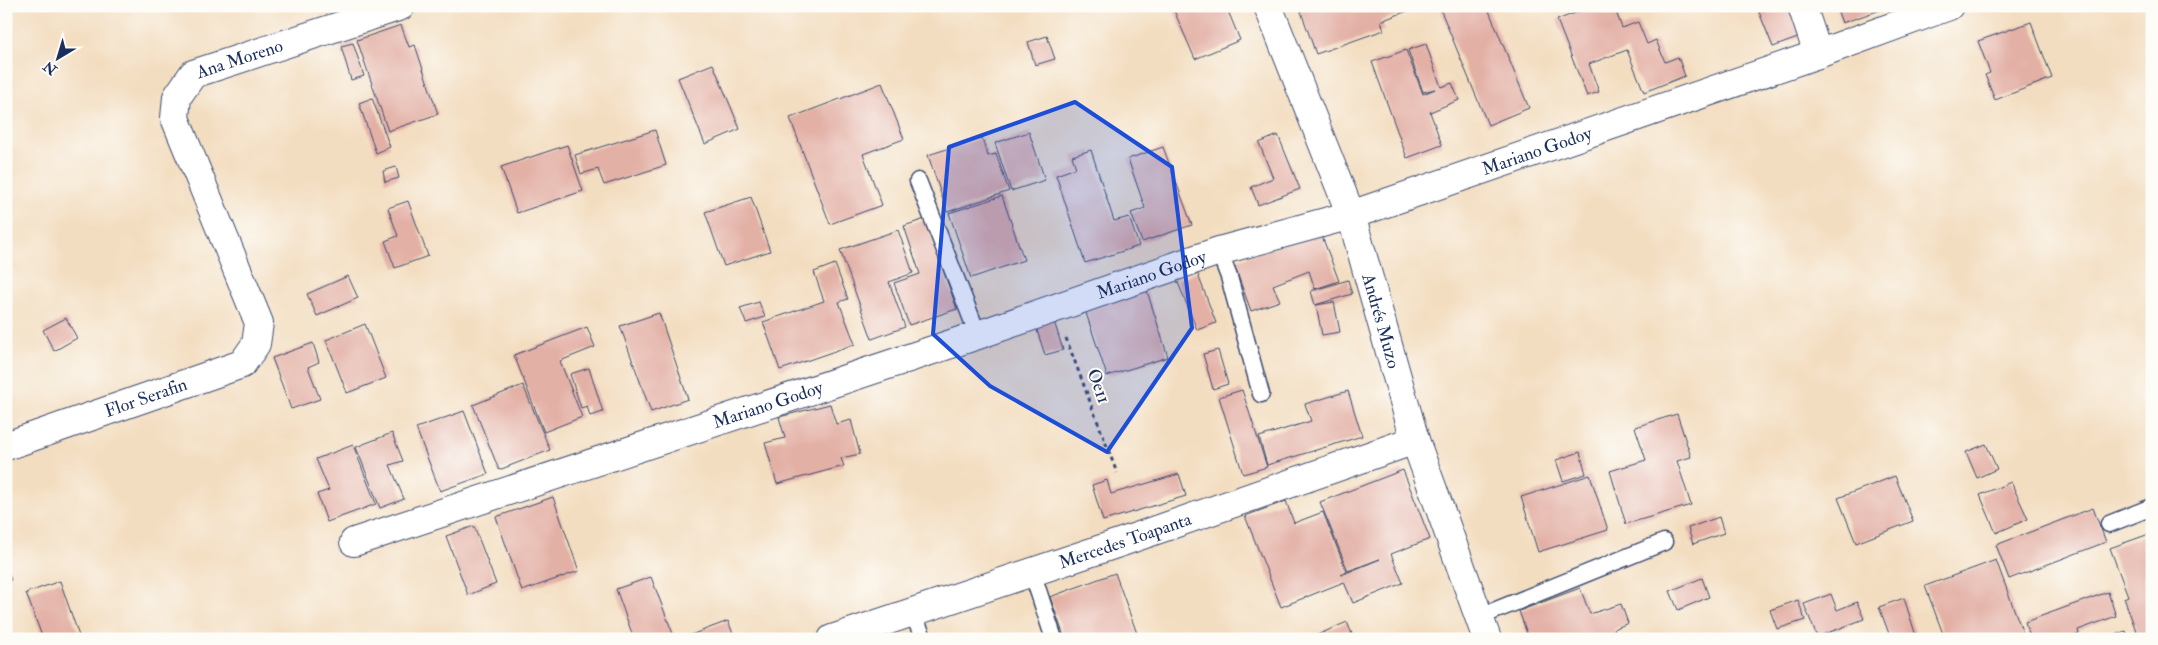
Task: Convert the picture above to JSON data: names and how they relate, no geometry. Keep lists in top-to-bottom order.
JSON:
{
  "streets": {
    "street": [
      "Ana Moreno",
      "Mariano Godoy",
      "Andrés Muzo",
      "Flor Serafin",
      "Mercedes Toapanta"
    ],
    "path": ["Oe11"]
  },
  "crossings": [
    ["Ana Moreno", "Flor Serafin"],
    ["Mariano Godoy", "Andrés Muzo"],
    ["Mariano Godoy", "Oe11"],
    ["Andrés Muzo", "Mercedes Toapanta"]
  ],
  "north": "bottom left"
}
